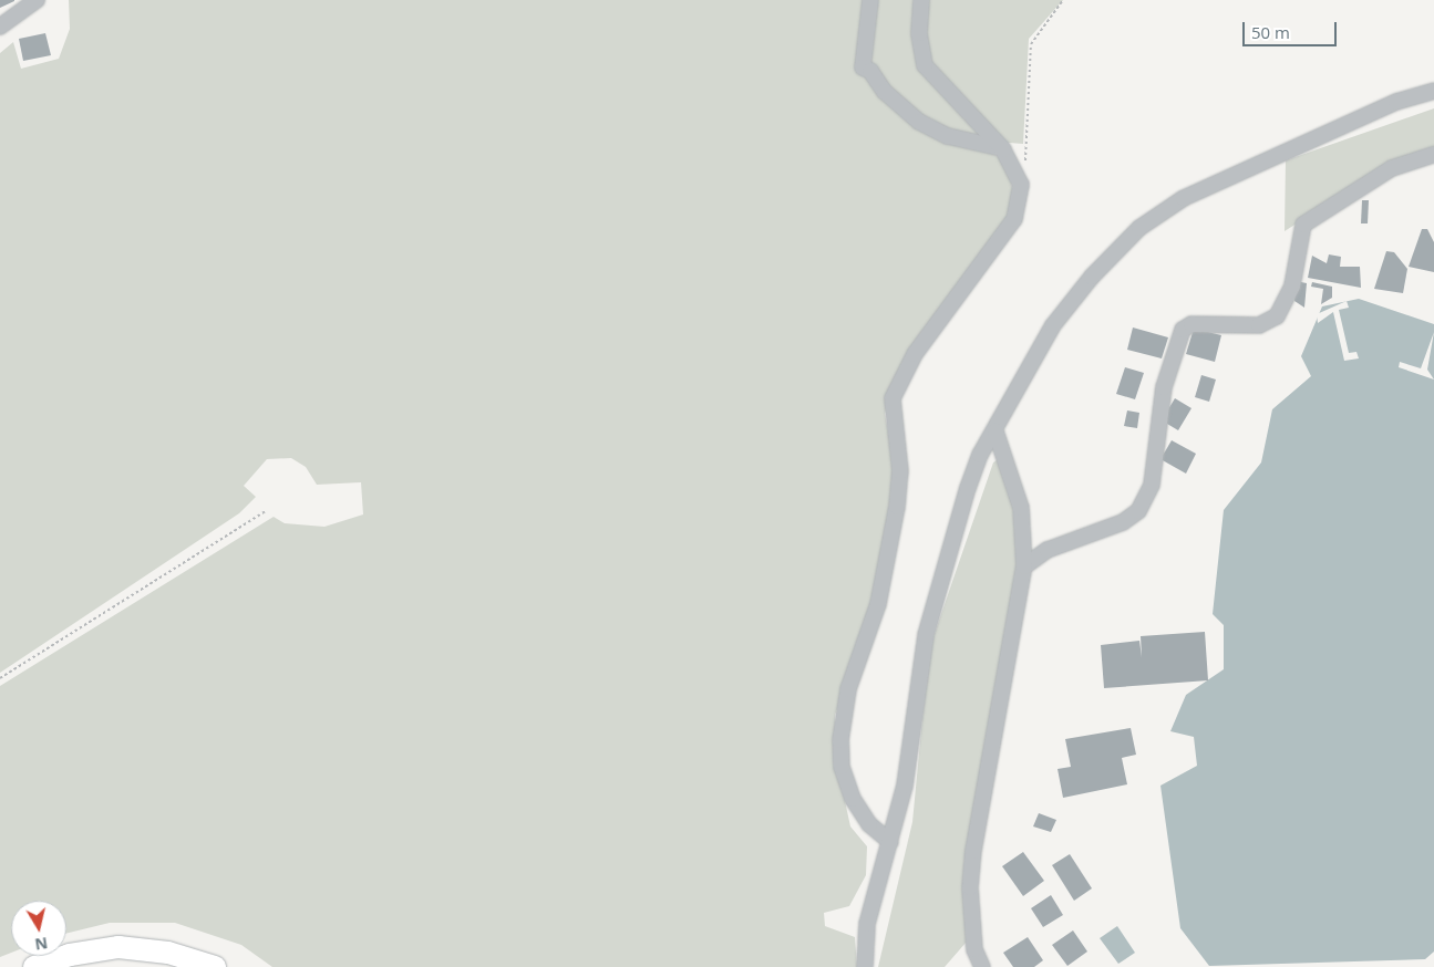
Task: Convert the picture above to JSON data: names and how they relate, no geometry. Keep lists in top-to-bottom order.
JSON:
{
  "scale_bar": "50 m",
  "north": "bottom"
}
